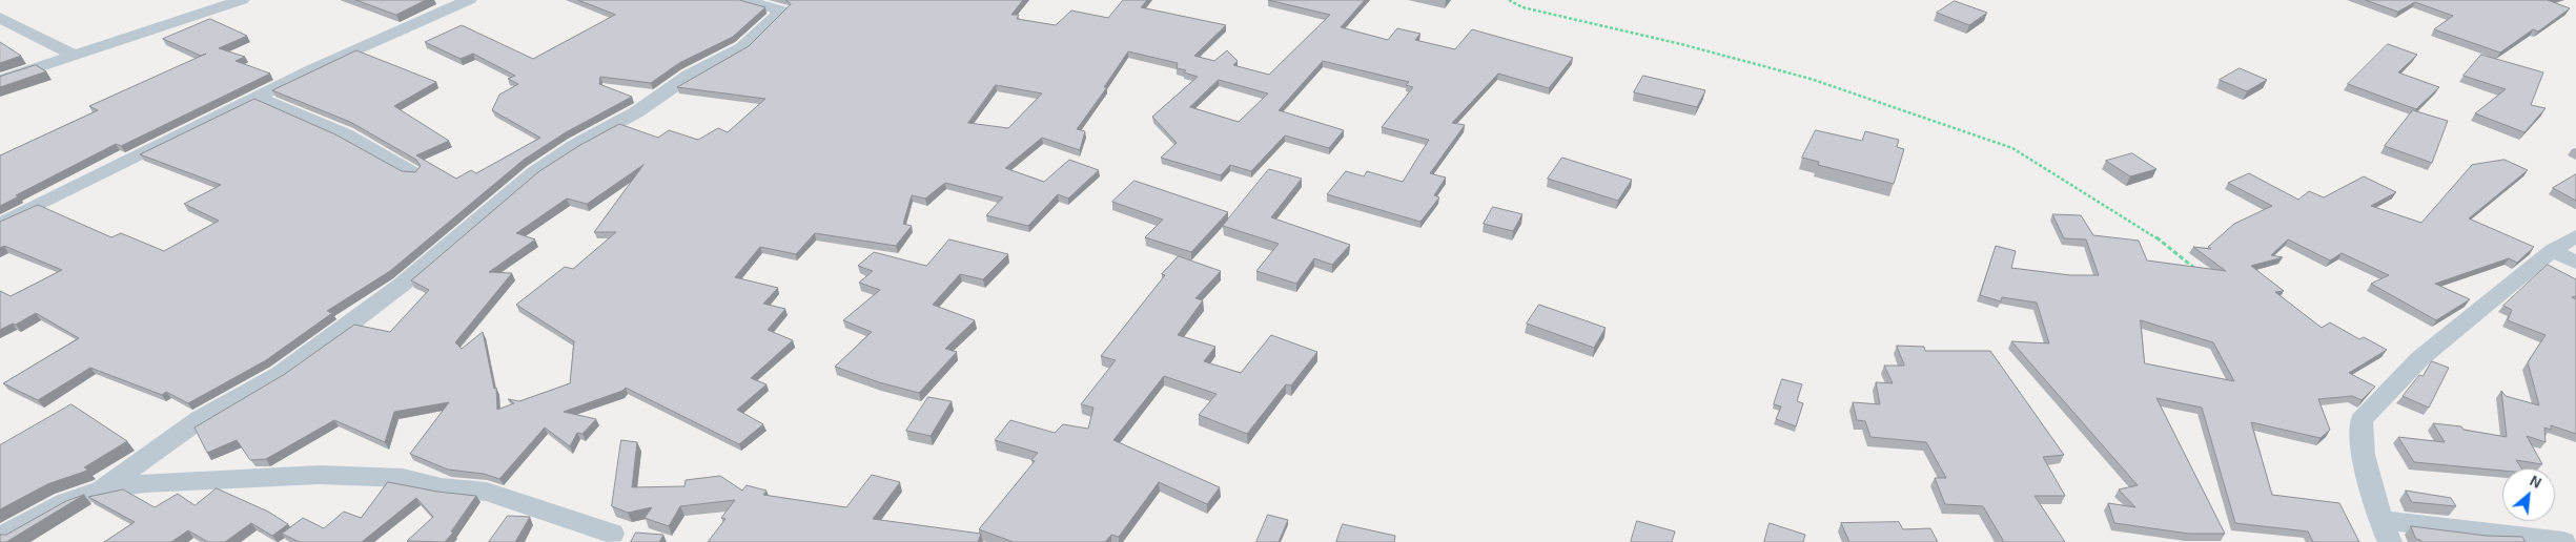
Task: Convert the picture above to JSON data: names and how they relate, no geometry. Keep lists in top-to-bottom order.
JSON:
{
  "north": "top right"
}
